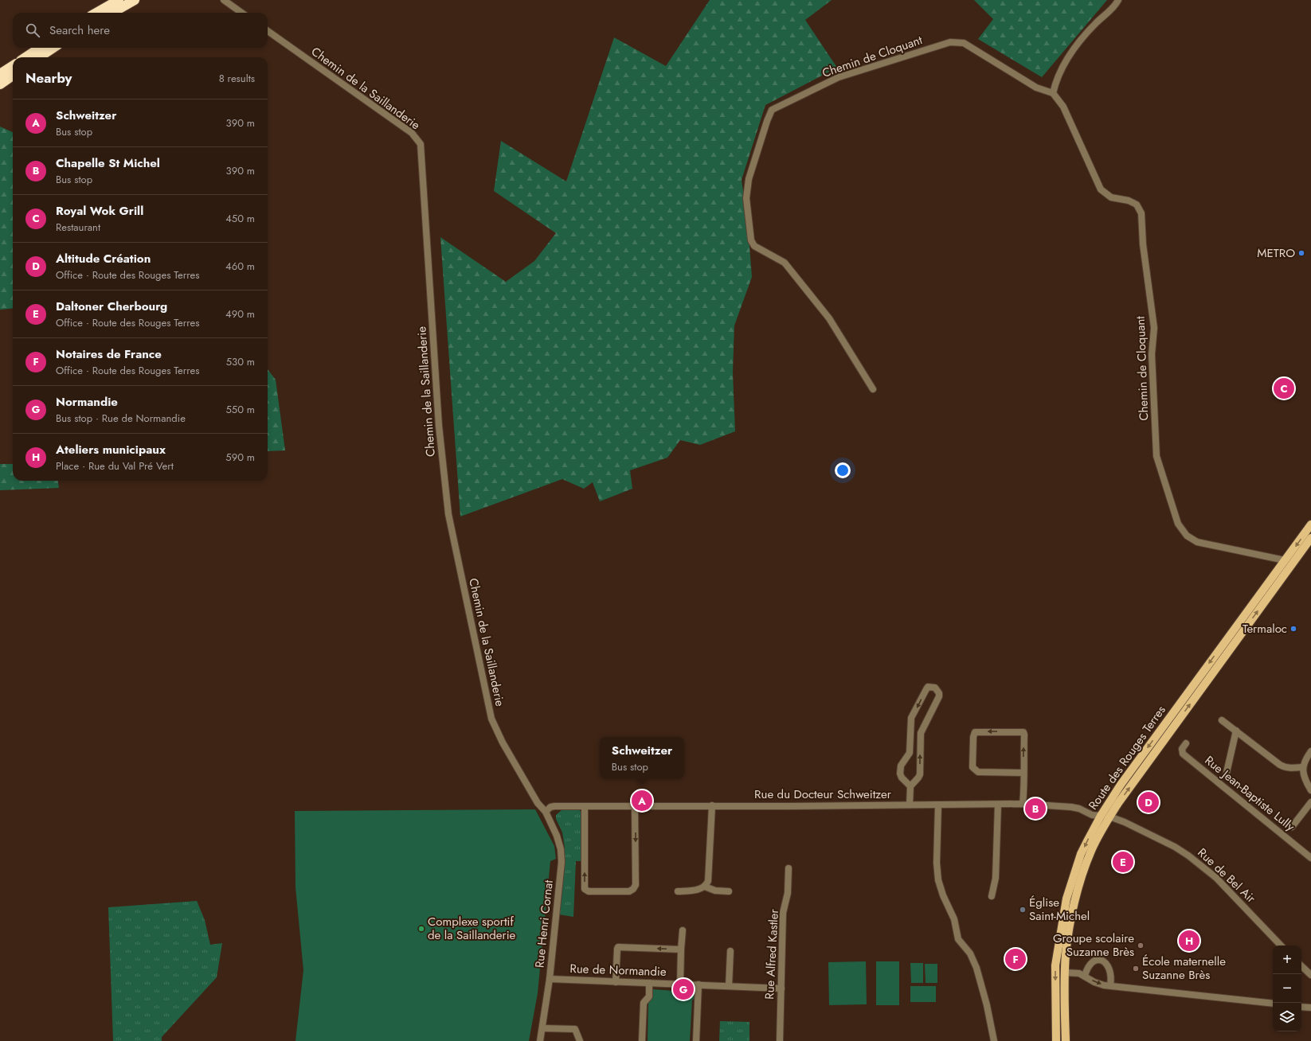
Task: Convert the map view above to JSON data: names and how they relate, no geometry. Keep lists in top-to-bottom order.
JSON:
{
  "streets": {
    "main road": ["Route des Rouges Terres"],
    "street": [
      "Chemin de Cloquant",
      "Chemin de la Saillanderie",
      "Rue Jean-Baptiste Lully",
      "Rue du Docteur Schweitzer",
      "Rue de Bel Air",
      "Rue Henri Cornat",
      "Rue Alfred Kastler",
      "Rue de Normandie"
    ]
  },
  "crossings": [
    ["Chemin de Cloquant", "Route des Rouges Terres"],
    ["Chemin de la Saillanderie", "Rue du Docteur Schweitzer"],
    ["Chemin de la Saillanderie", "Rue Henri Cornat"],
    ["Route des Rouges Terres", "Rue du Docteur Schweitzer"],
    ["Route des Rouges Terres", "Rue de Bel Air"],
    ["Rue du Docteur Schweitzer", "Rue de Bel Air"],
    ["Rue du Docteur Schweitzer", "Rue Henri Cornat"],
    ["Rue Henri Cornat", "Rue de Normandie"],
    ["Rue Alfred Kastler", "Rue de Normandie"]
  ],
  "places": [
    "METRO",
    "Termaloc",
    "Église Saint-Michel",
    "Complexe sportif de la Saillanderie",
    "Groupe scolaire Suzanne Brès",
    "École maternelle Suzanne Brès"
  ],
  "page": {
    "search": "Search here",
    "heading": ["Nearby", "8 results"],
    "list": [
      {
        "mark": "A",
        "name": "Schweitzer",
        "note": "Bus stop",
        "value": "390 m"
      },
      {
        "mark": "B",
        "name": "Chapelle St Michel",
        "note": "Bus stop",
        "value": "390 m"
      },
      {
        "mark": "C",
        "name": "Royal Wok Grill",
        "note": "Restaurant",
        "value": "450 m"
      },
      {
        "mark": "D",
        "name": "Altitude Création",
        "note": "Office · Route des Rouges Terres",
        "value": "460 m"
      },
      {
        "mark": "E",
        "name": "Daltoner Cherbourg",
        "note": "Office · Route des Rouges Terres",
        "value": "490 m"
      },
      {
        "mark": "F",
        "name": "Notaires de France",
        "note": "Office · Route des Rouges Terres",
        "value": "530 m"
      },
      {
        "mark": "G",
        "name": "Normandie",
        "note": "Bus stop · Rue de Normandie",
        "value": "550 m"
      },
      {
        "mark": "H",
        "name": "Ateliers municipaux",
        "note": "Place · Rue du Val Pré Vert",
        "value": "590 m"
      }
    ],
    "pins": [
      "C",
      "A",
      "D",
      "B",
      "E",
      "H",
      "F",
      "G"
    ],
    "popup": ["Schweitzer", "Bus stop"],
    "map_buttons": ["+", "−"]
  }
}
